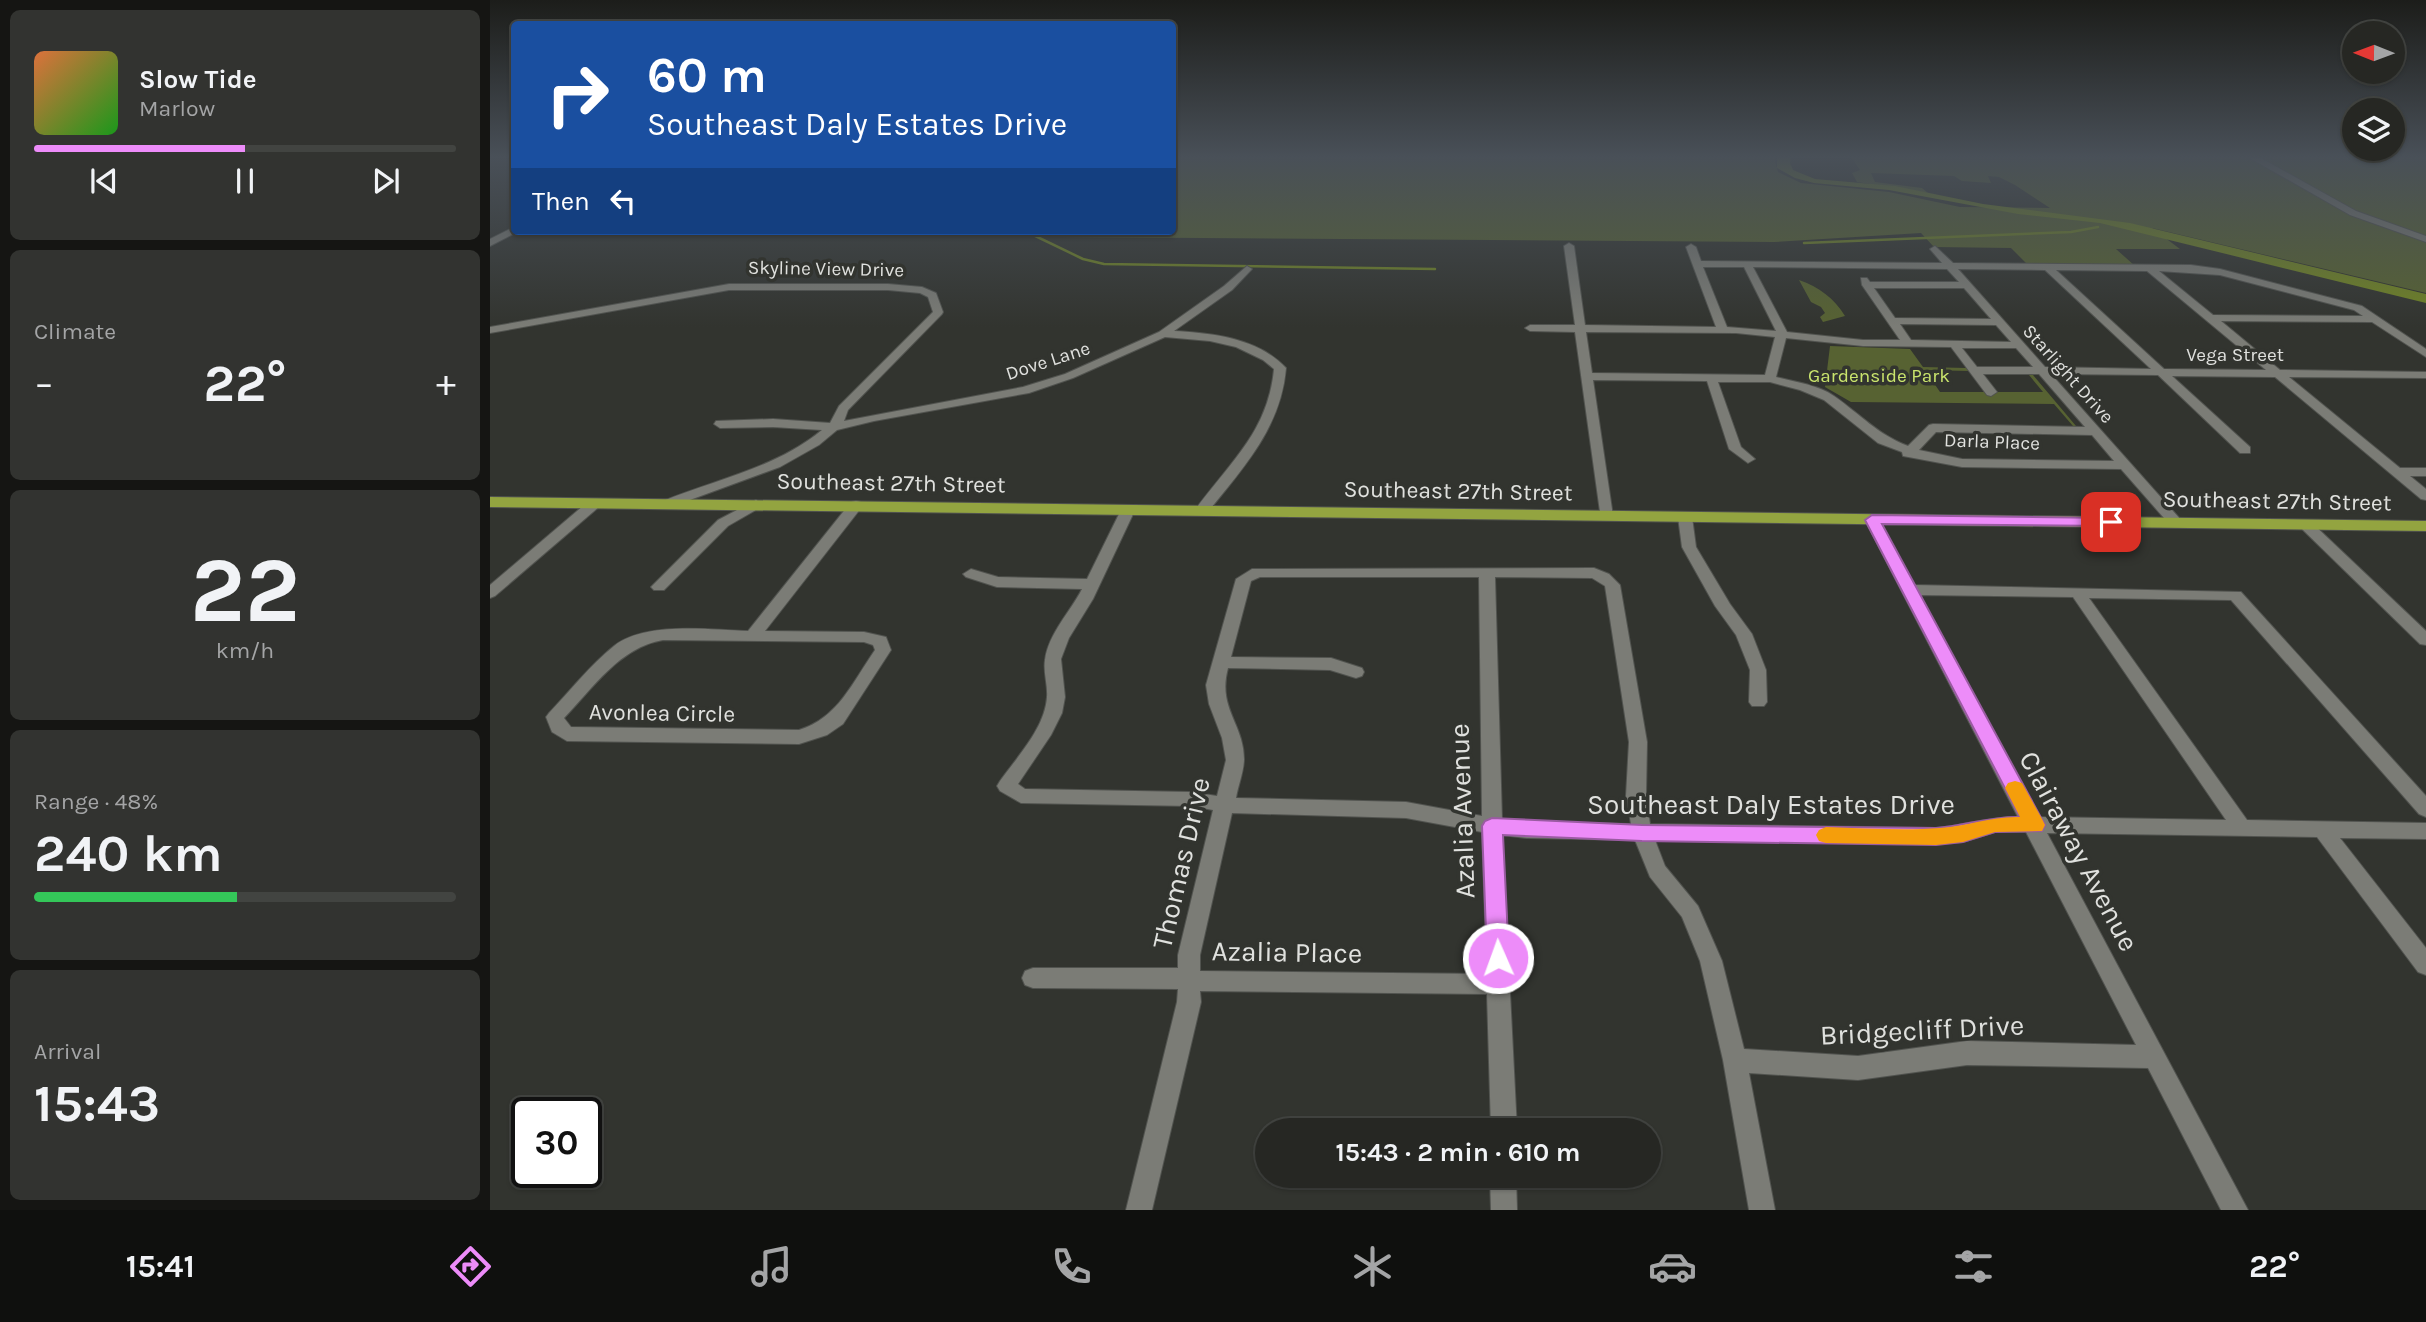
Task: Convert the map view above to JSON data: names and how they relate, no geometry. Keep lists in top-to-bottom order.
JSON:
{
  "streets": {
    "main road": ["Southeast 27th Street"],
    "street": [
      "Skyline View Drive",
      "Vega Street",
      "Dove Lane",
      "Starlight Drive",
      "Darla Place",
      "Avonlea Circle",
      "Southeast Daly Estates Drive",
      "Azalia Avenue",
      "Clairaway Avenue",
      "Thomas Drive",
      "Azalia Place",
      "Bridgecliff Drive"
    ]
  },
  "crossings": [
    ["Skyline View Drive", "Dove Lane"],
    ["Skyline View Drive", "Southeast 27th Street"],
    ["Vega Street", "Starlight Drive"],
    ["Starlight Drive", "Darla Place"],
    ["Starlight Drive", "Southeast 27th Street"],
    ["Southeast 27th Street", "Clairaway Avenue"],
    ["Southeast Daly Estates Drive", "Azalia Avenue"],
    ["Southeast Daly Estates Drive", "Clairaway Avenue"],
    ["Southeast Daly Estates Drive", "Thomas Drive"],
    ["Azalia Avenue", "Thomas Drive"],
    ["Azalia Avenue", "Azalia Place"],
    ["Clairaway Avenue", "Bridgecliff Drive"],
    ["Thomas Drive", "Azalia Place"]
  ],
  "parks": ["Gardenside Park"],
  "north": "left",
  "page": {
    "turn": ["60 m", "Southeast Daly Estates Drive"],
    "song": ["Slow Tide", "Marlow"],
    "then": "Then",
    "tile": [
      "Climate",
      ["22", "km/h"],
      ["Range · 48%", "240 km"],
      ["Arrival", "15:43"]
    ],
    "heat": ["−", "22°", "+"],
    "limit": "30",
    "trip": "15:43 · 2 min · 610 m",
    "tabs": ["15:41", "22°"]
  }
}
